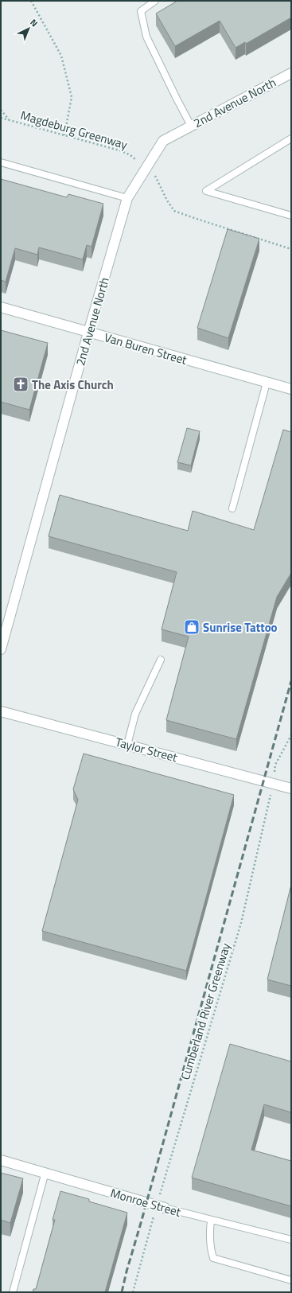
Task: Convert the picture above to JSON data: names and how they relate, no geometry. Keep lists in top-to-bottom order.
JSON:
{
  "streets": {
    "street": [
      "2nd Avenue North",
      "Van Buren Street",
      "Taylor Street",
      "Monroe Street"
    ],
    "path": ["Magdeburg Greenway", "Cumberland River Greenway"]
  },
  "crossings": [
    ["2nd Avenue North", "Van Buren Street"],
    ["Taylor Street", "Cumberland River Greenway"],
    ["Cumberland River Greenway", "Monroe Street"]
  ],
  "places": {
    "church": ["The Axis Church"],
    "shop": ["Sunrise Tattoo"]
  },
  "north": "top right"
}
